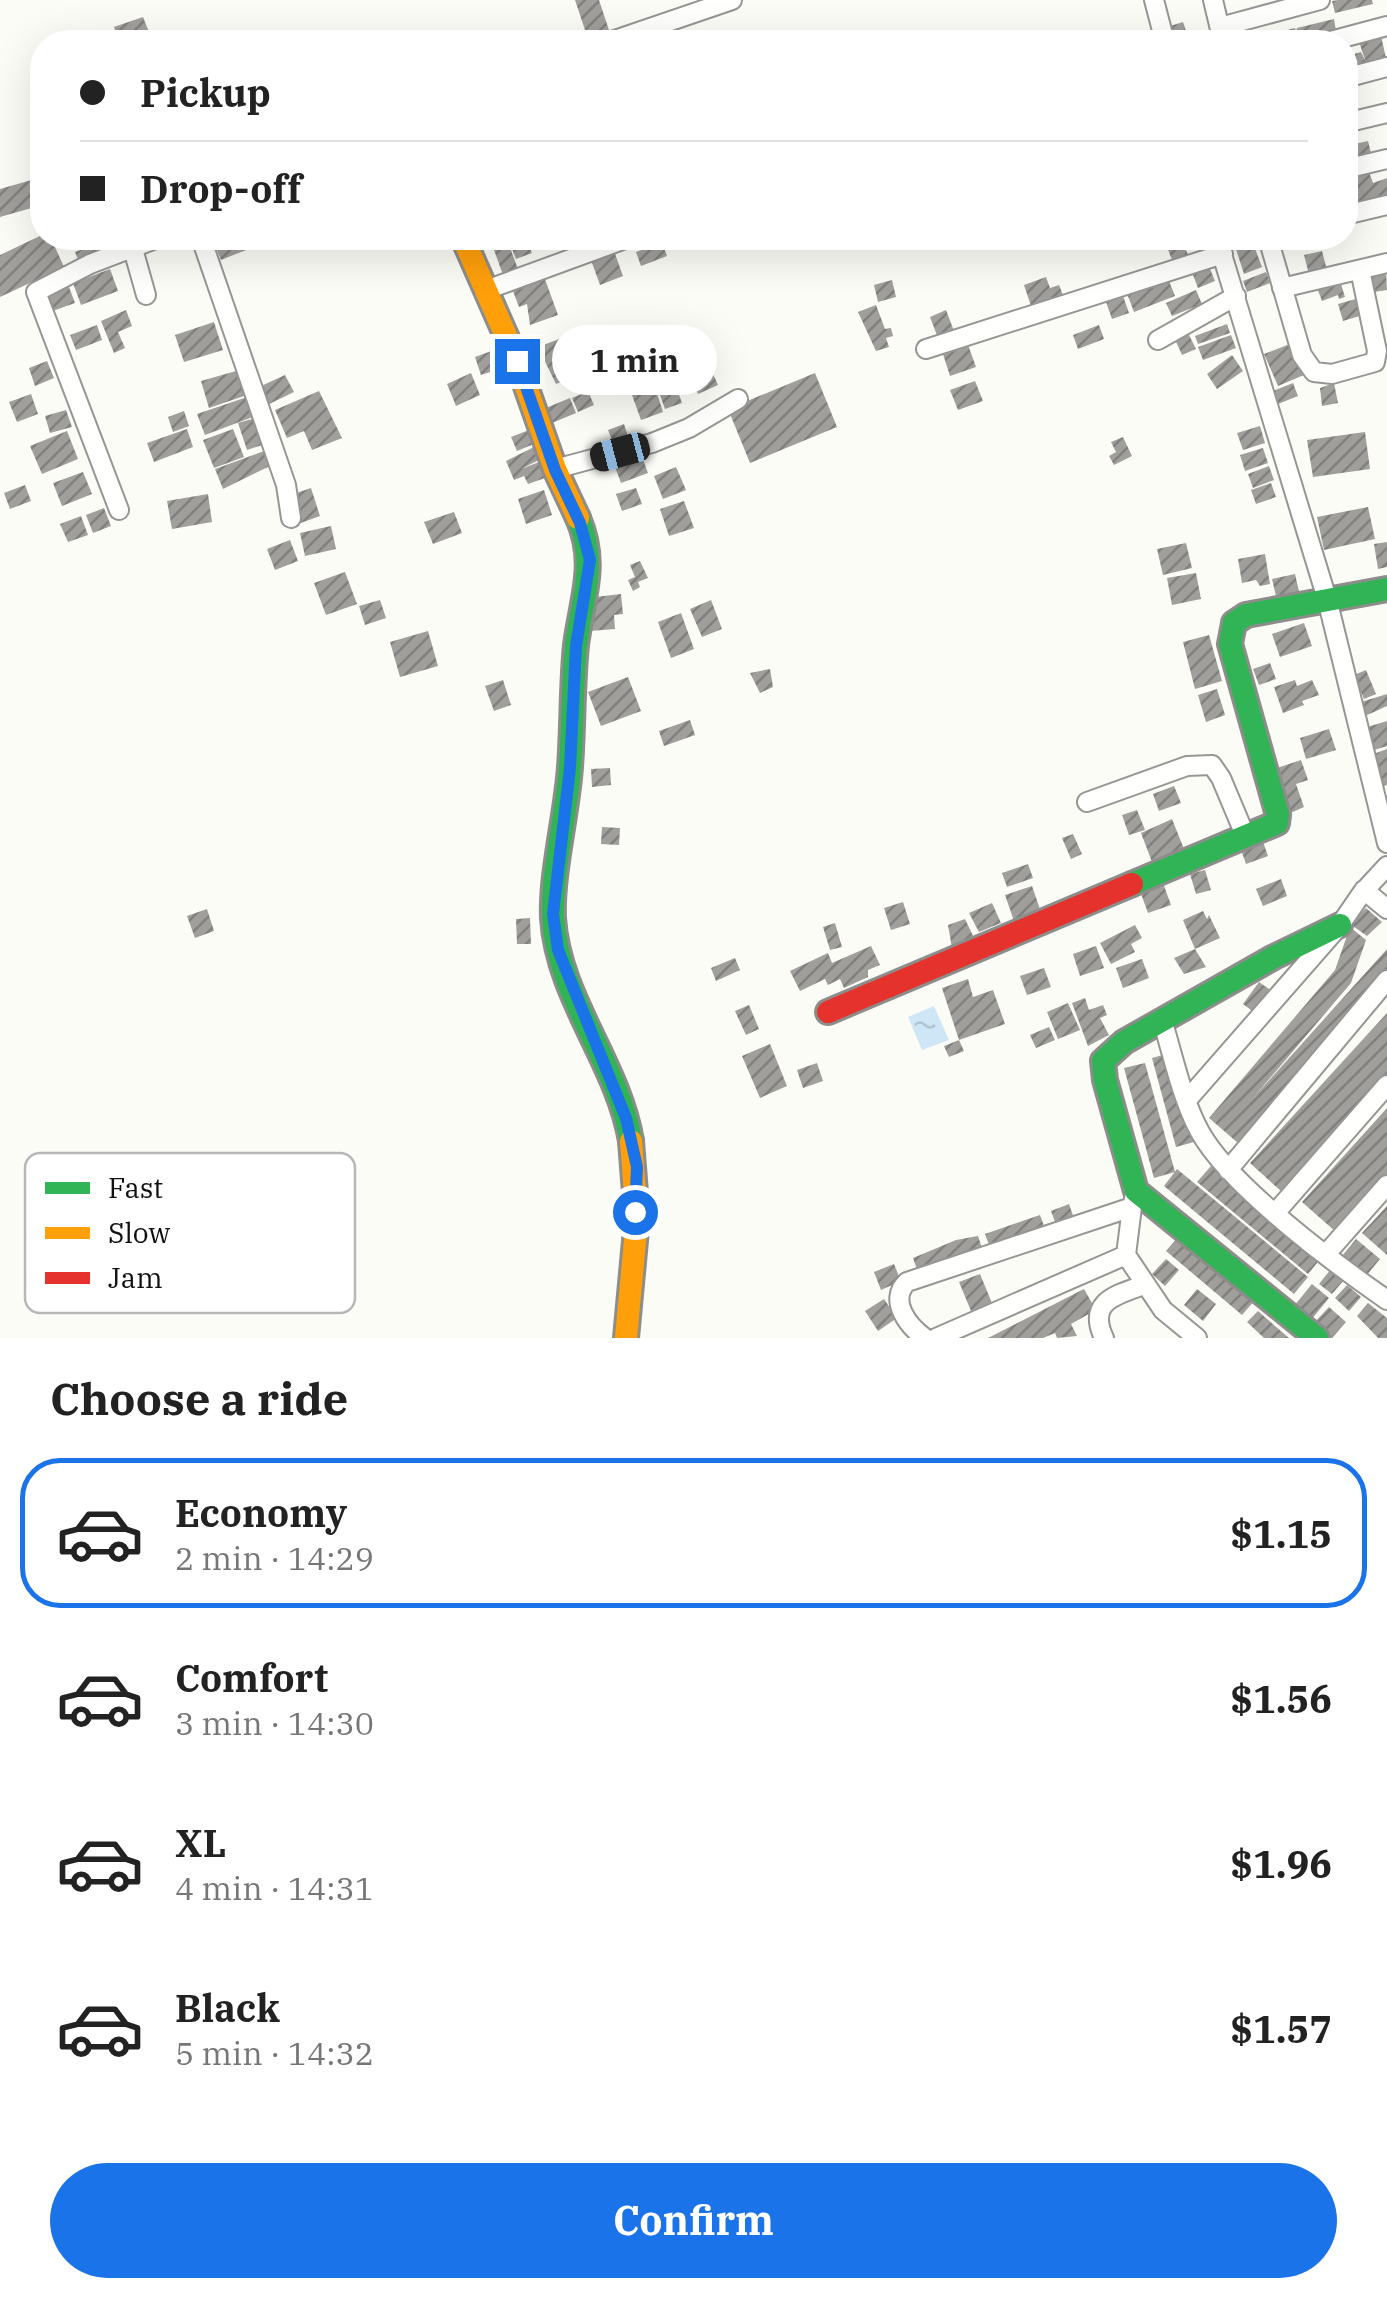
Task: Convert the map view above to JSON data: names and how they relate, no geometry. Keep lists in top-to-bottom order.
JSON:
{
  "legend": ["Fast", "Slow", "Jam"],
  "page": {
    "banner": ["Pickup", "Drop-off"],
    "bubble": "1 min",
    "heading": "Choose a ride",
    "list": [
      {
        "name": "Economy",
        "note": "2 min · 14:29",
        "value": "$1.15"
      },
      {
        "name": "Comfort",
        "note": "3 min · 14:30",
        "value": "$1.56"
      },
      {
        "name": "XL",
        "note": "4 min · 14:31",
        "value": "$1.96"
      },
      {
        "name": "Black",
        "note": "5 min · 14:32",
        "value": "$1.57"
      }
    ],
    "buttons": "Confirm"
  }
}
